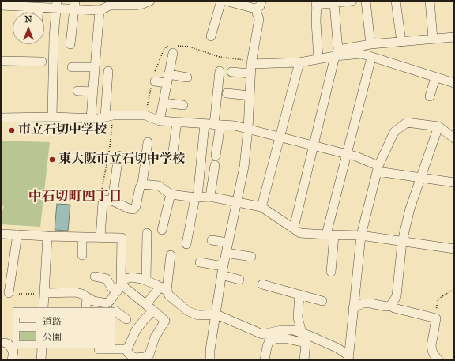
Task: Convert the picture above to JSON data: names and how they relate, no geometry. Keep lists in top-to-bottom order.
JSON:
{
  "districts": ["中石切町四丁目"],
  "places": ["市立石切中学校", "東大阪市立石切中学校"],
  "legend": ["道路", "公園"],
  "north": "top"
}
